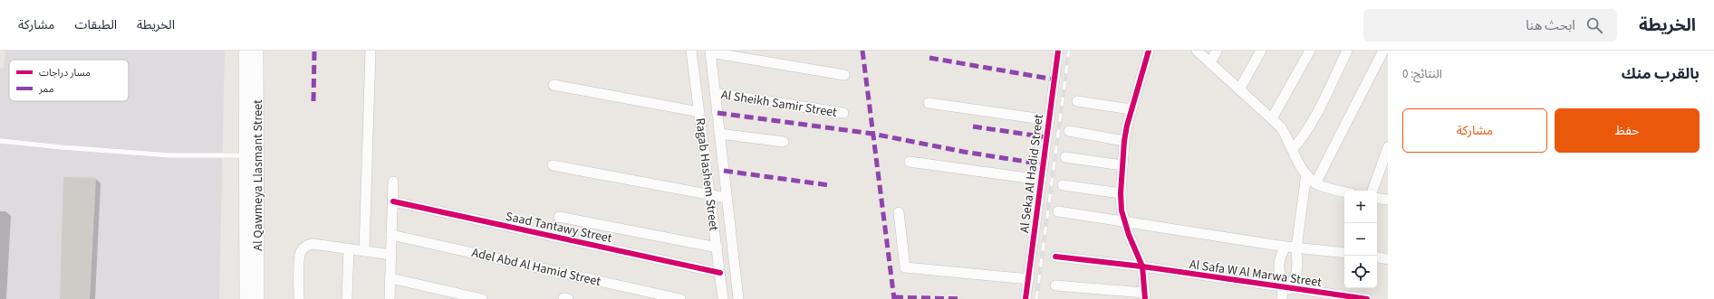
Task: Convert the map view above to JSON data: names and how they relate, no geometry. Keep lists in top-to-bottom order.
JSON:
{
  "streets": {
    "main road": ["Al Qawmeya Llasmant Street"],
    "street": [
      "Al Sheikh Samir Street",
      "Al Seka Al Hadid Street",
      "Ragab Hashem Street",
      "Saad Tantawy Street",
      "Adel Abd Al Hamid Street",
      "Al Safa W Al Marwa Street"
    ]
  },
  "crossings": [
    ["Al Sheikh Samir Street", "Ragab Hashem Street"],
    ["Ragab Hashem Street", "Saad Tantawy Street"]
  ],
  "legend": ["مسار دراجات", "ممر"],
  "page": {
    "header": "الخريطة",
    "search": "ابحث هنا",
    "nav": ["الخريطة", "الطبقات", "مشاركة"],
    "heading": ["بالقرب منك", "النتائج: 0"],
    "buttons": ["حفظ", "مشاركة"],
    "map_buttons": ["+", "−"]
  }
}
